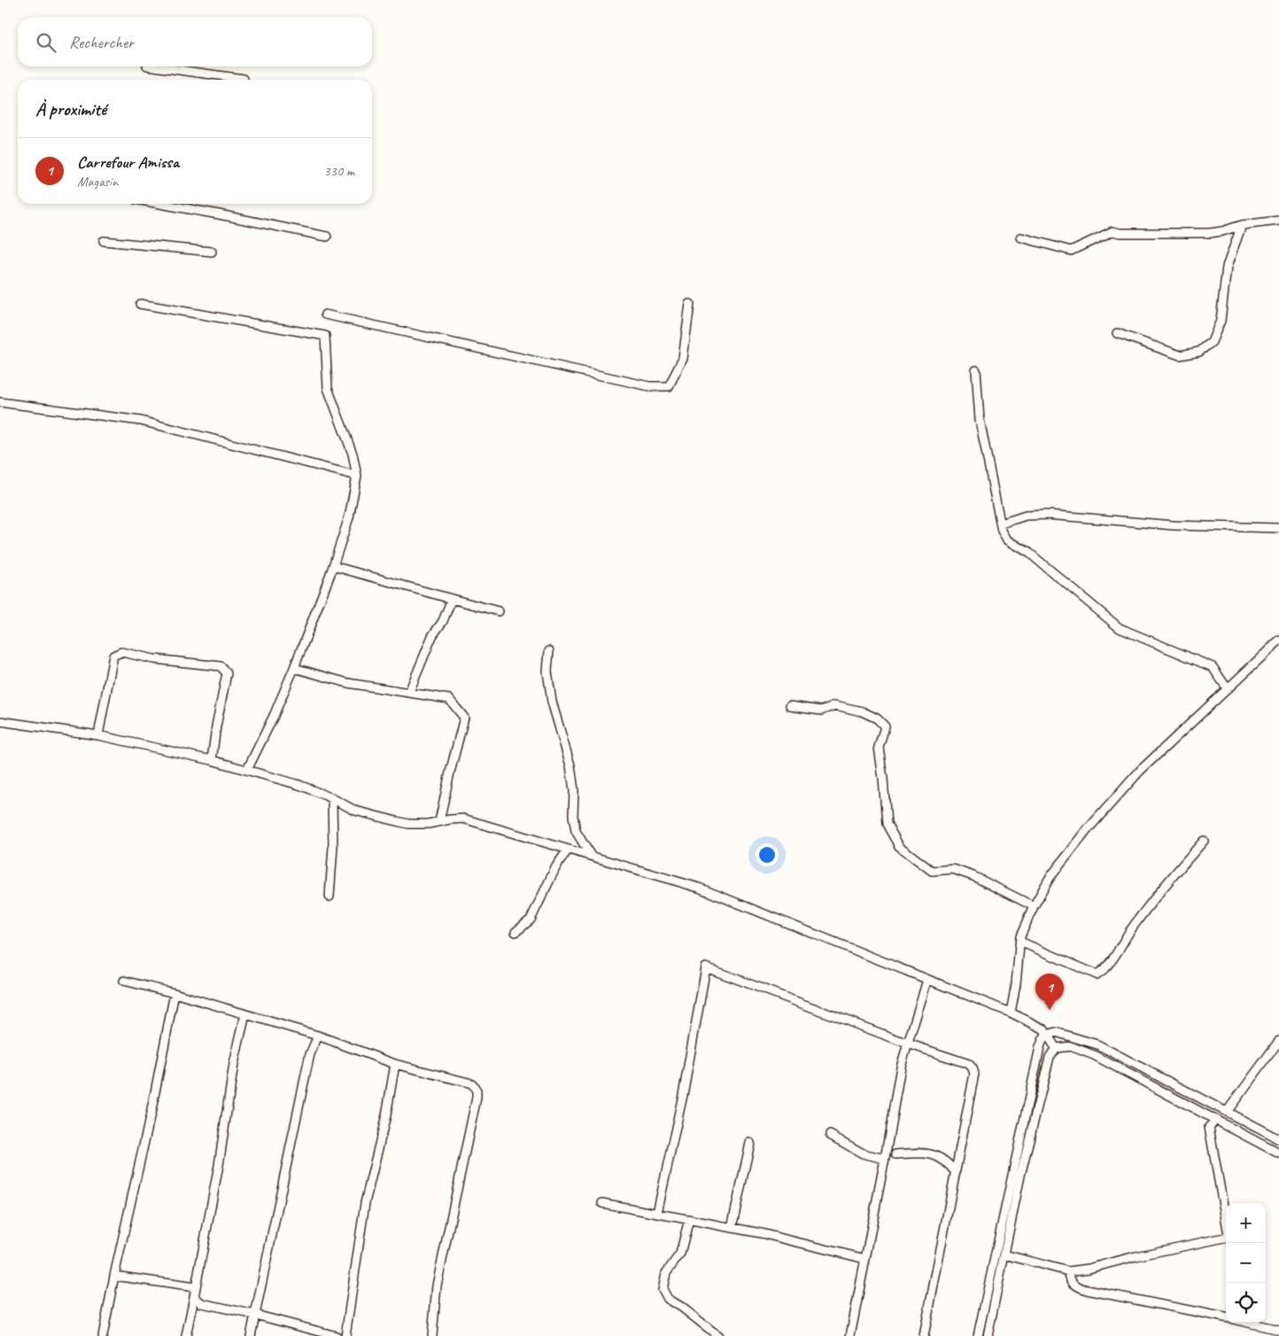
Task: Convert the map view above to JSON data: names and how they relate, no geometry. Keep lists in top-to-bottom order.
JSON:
{
  "page": {
    "search": "Rechercher",
    "heading": "À proximité",
    "list": [
      {
        "mark": "1",
        "name": "Carrefour Amissa",
        "note": "Magasin",
        "value": "330 m"
      }
    ],
    "pins": "1",
    "map_buttons": ["+", "−"]
  }
}
